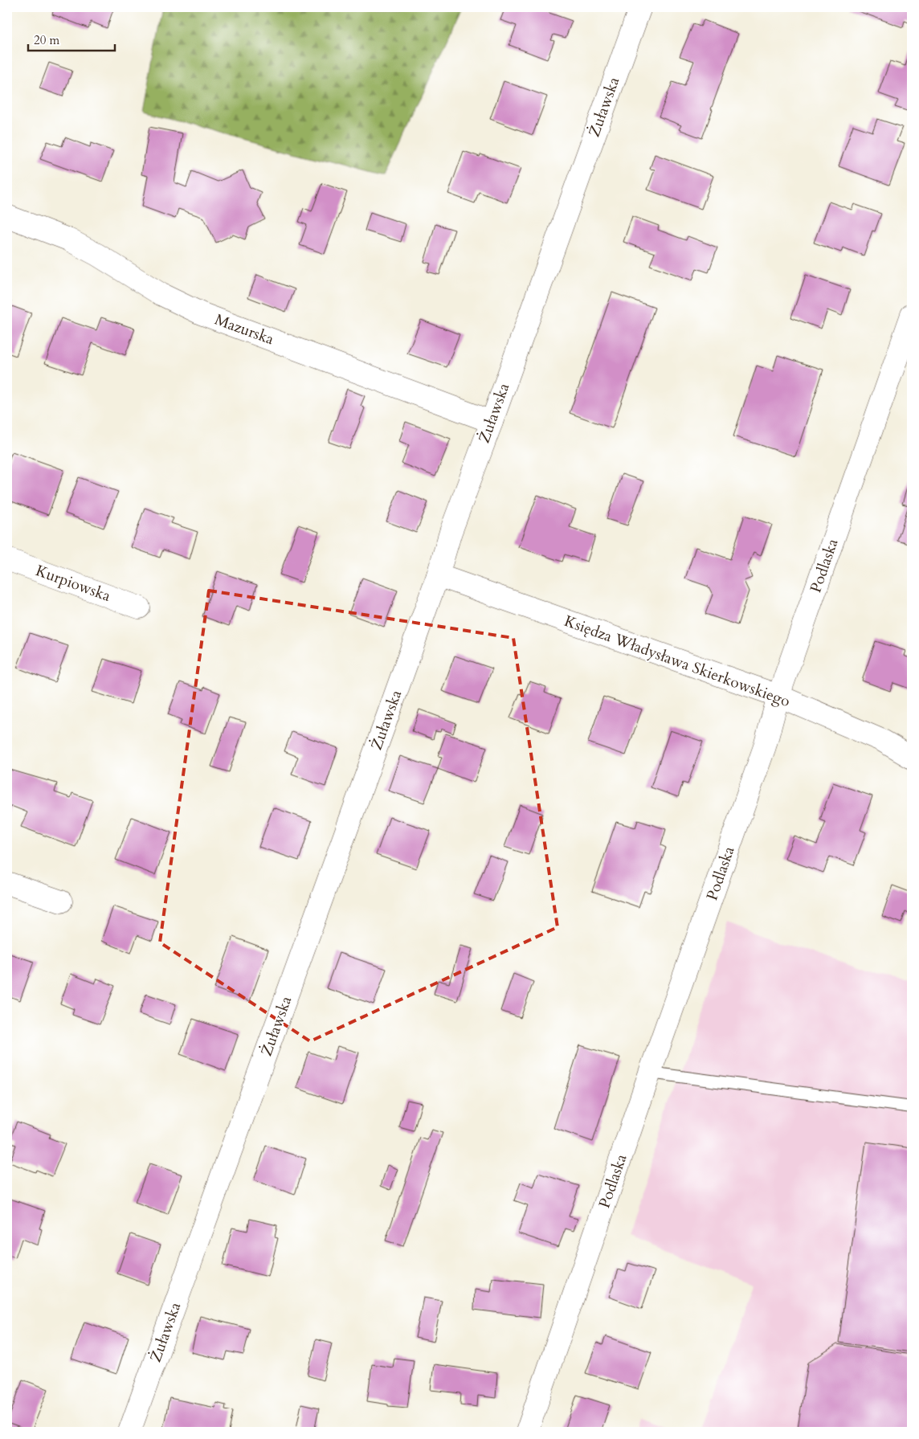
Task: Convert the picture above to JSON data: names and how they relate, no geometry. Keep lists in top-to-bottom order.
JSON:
{
  "streets": {
    "street": [
      "Żuławska",
      "Mazurska",
      "Podlaska",
      "Kurpiowska",
      "Księdza Władysława Skierkowskiego"
    ]
  },
  "crossings": [
    ["Żuławska", "Mazurska"],
    ["Żuławska", "Księdza Władysława Skierkowskiego"],
    ["Podlaska", "Księdza Władysława Skierkowskiego"]
  ],
  "scale_bar": "20 m"
}
